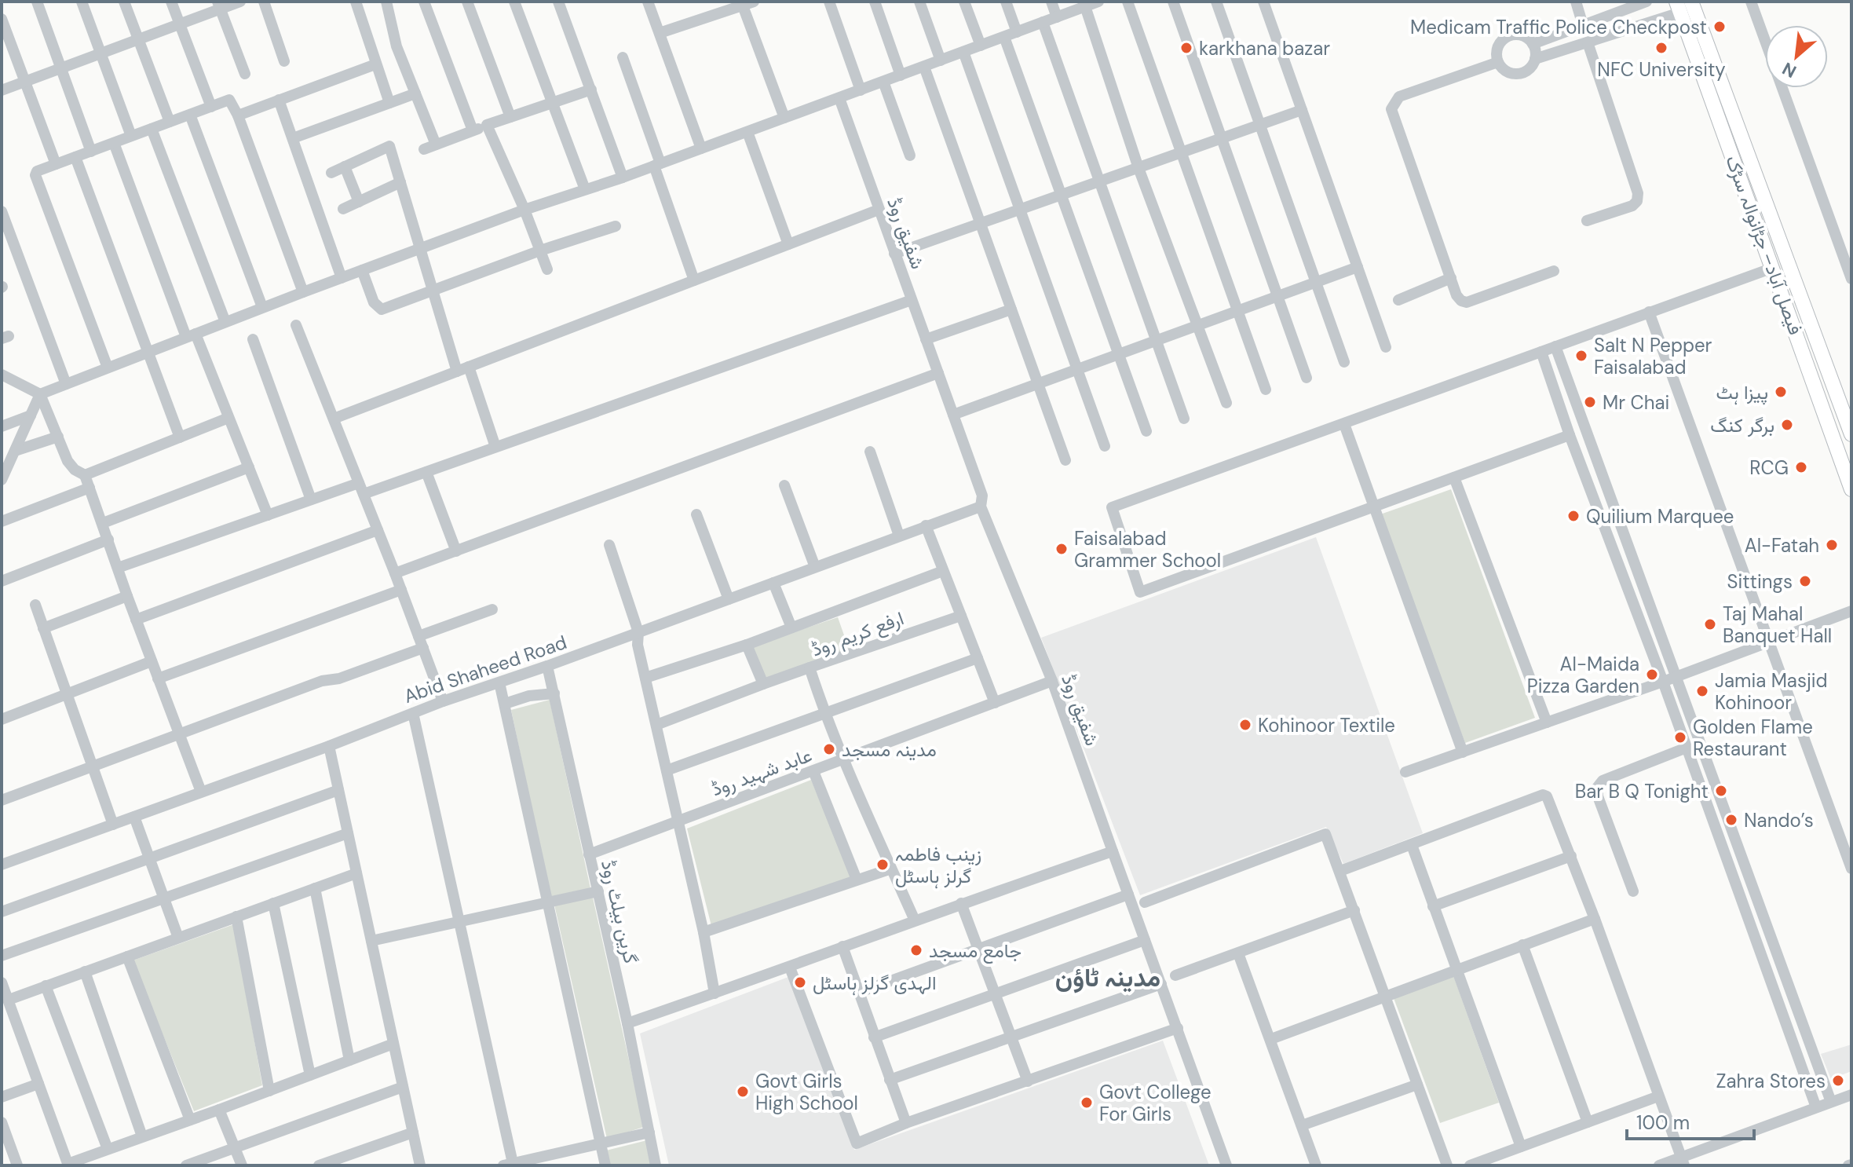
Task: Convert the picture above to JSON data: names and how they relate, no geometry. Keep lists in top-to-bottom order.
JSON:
{
  "streets": {
    "main road": ["فیصل آباد– جڑانوالہ سڑک"],
    "street": [
      "شفیق روڈ",
      "ارفع کریم روڈ",
      "Abid Shaheed Road",
      "عابد شہید روڈ",
      "گرین بیلٹ روڈ"
    ]
  },
  "crossings": [
    ["شفیق روڈ", "Abid Shaheed Road"],
    ["شفیق روڈ", "عابد شہید روڈ"],
    ["ارفع کریم روڈ", "عابد شہید روڈ"],
    ["Abid Shaheed Road", "گرین بیلٹ روڈ"],
    ["عابد شہید روڈ", "گرین بیلٹ روڈ"]
  ],
  "districts": ["مدینہ ٹاؤن"],
  "places": [
    "Medicam Traffic Police Checkpost",
    "karkhana bazar",
    "NFC University",
    "Salt N Pepper Faisalabad",
    "پیزا ہٹ",
    "Mr Chai",
    "برگر کنگ",
    "RCG",
    "Quilium Marquee",
    "Al-Fatah",
    "Faisalabad Grammer School",
    "Sittings",
    "Taj Mahal Banquet Hall",
    "Al-Maida Pizza Garden",
    "Jamia Masjid Kohinoor",
    "Kohinoor Textile",
    "Golden Flame Restaurant",
    "مدینہ مسجد",
    "Bar B Q Tonight",
    "Nando’s",
    "زینب فاطمہ گرلز ہاسٹل",
    "جامع مسجد",
    "الہدی گرلز ہاسٹل",
    "Zahra Stores",
    "Govt Girls High School",
    "Govt College For Girls"
  ],
  "scale_bar": "100 m",
  "north": "bottom left"
}
